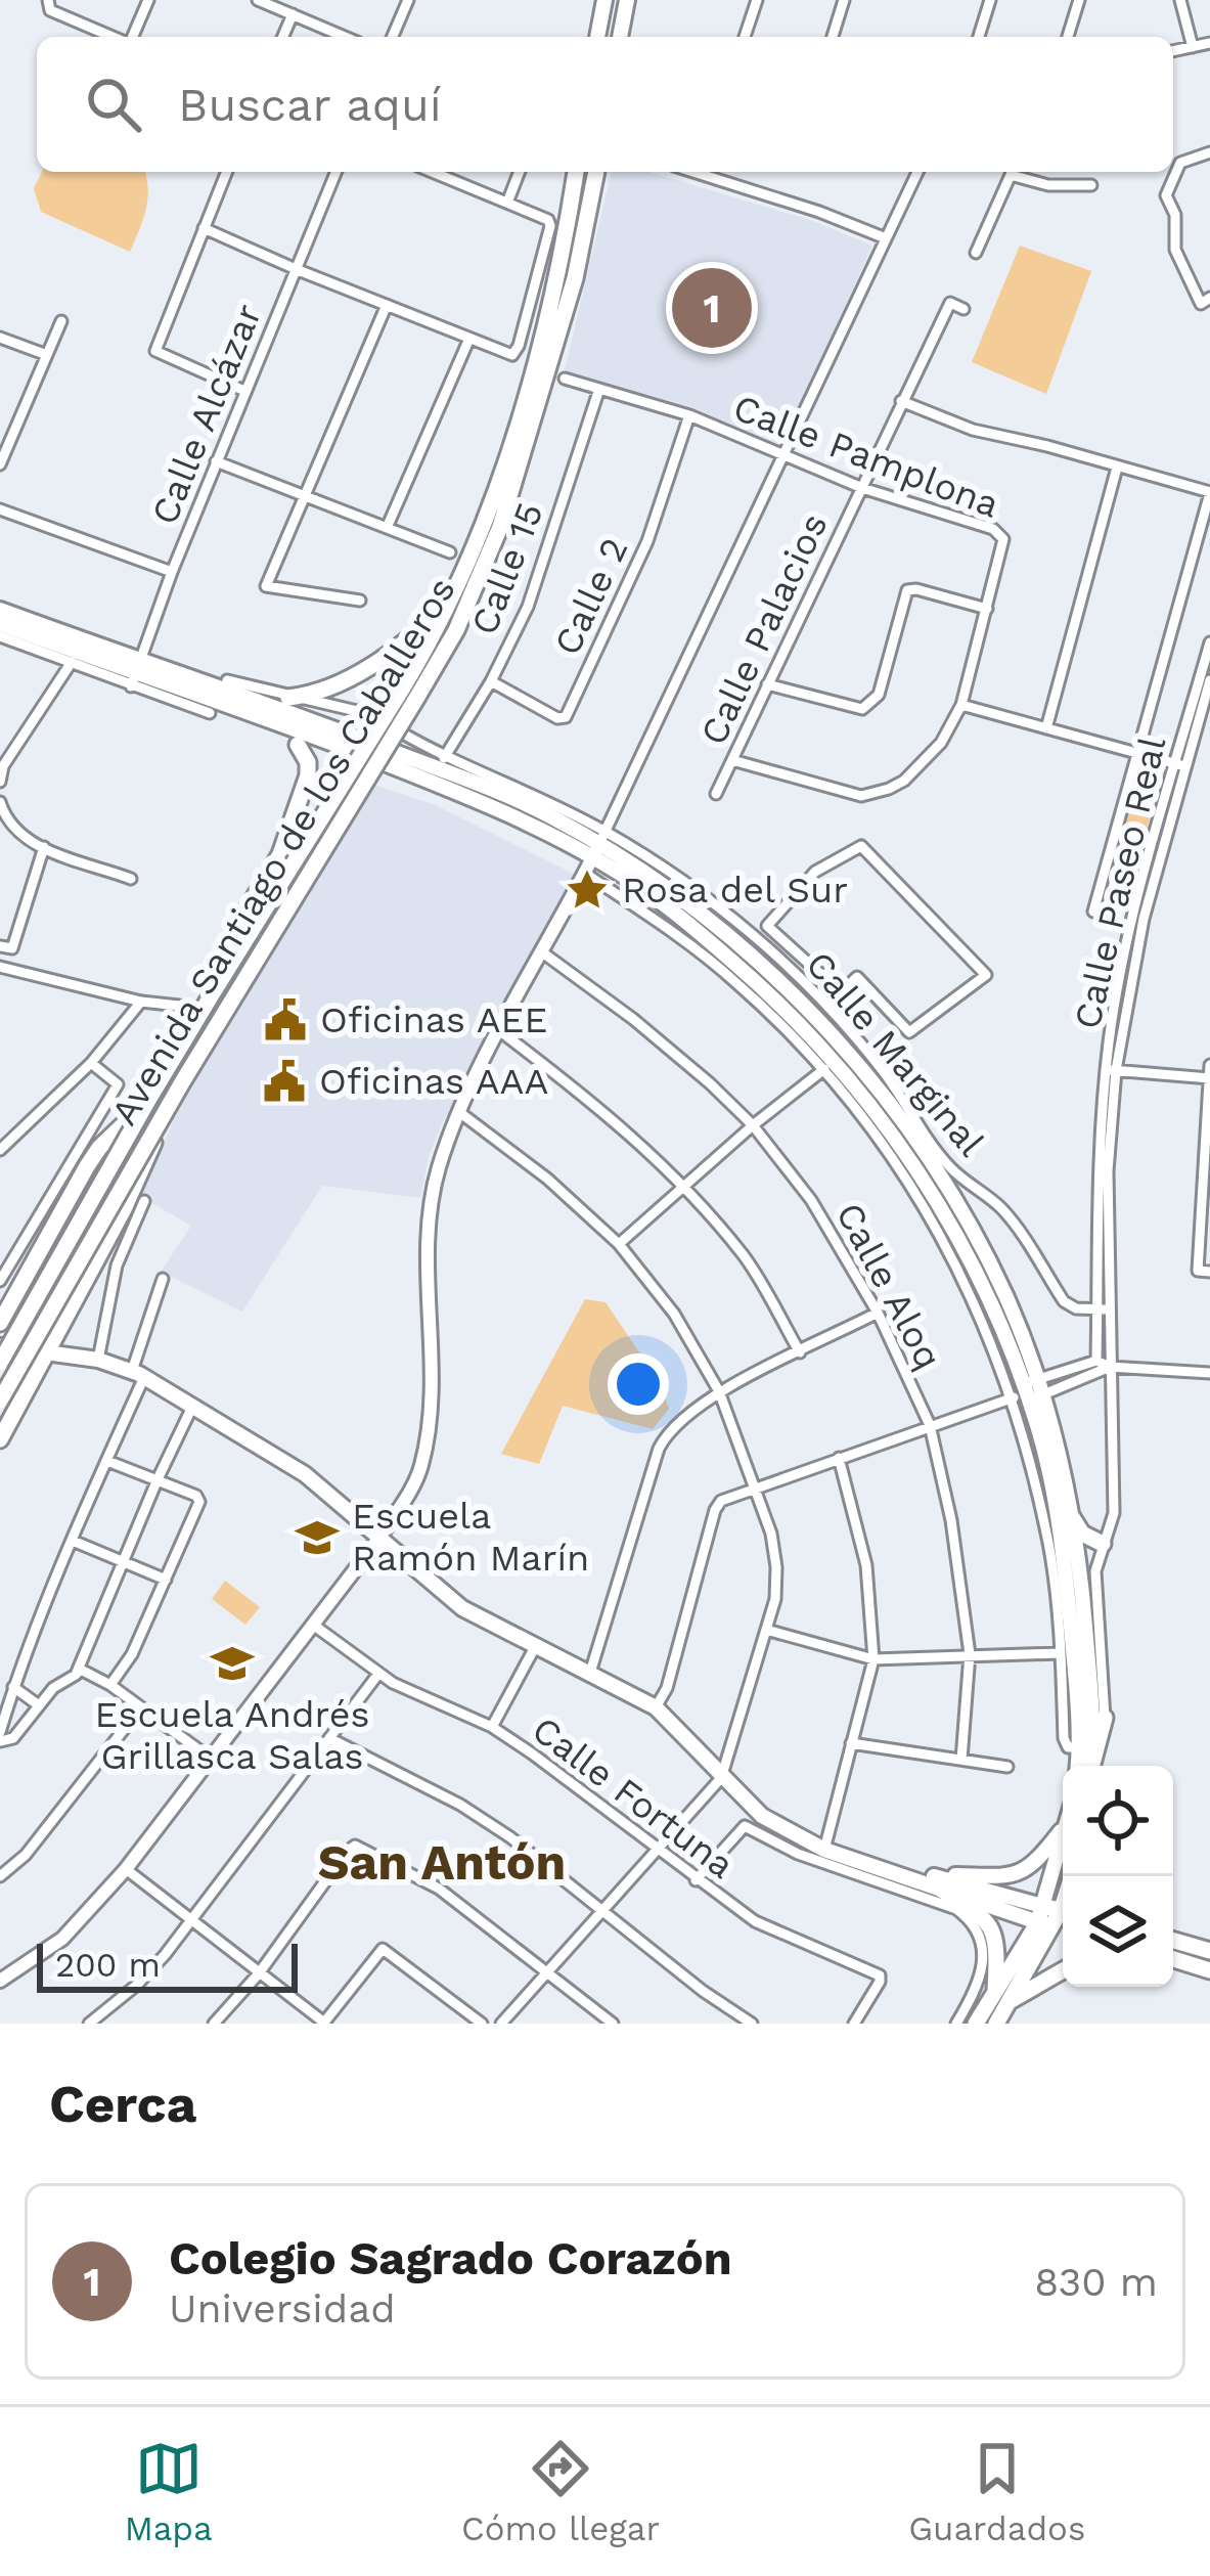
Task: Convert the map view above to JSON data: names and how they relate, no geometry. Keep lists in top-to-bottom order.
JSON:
{
  "streets": {
    "highway": ["Avenida Santiago de los Caballeros"],
    "street": [
      "Calle Alcázar",
      "Calle Pamplona",
      "Calle 15",
      "Calle 2",
      "Calle Palacios",
      "Calle Paseo Real",
      "Calle Marginal",
      "Calle Aloq",
      "Calle Fortuna"
    ]
  },
  "crossings": [
    ["Calle Pamplona", "Calle 15"],
    ["Calle Pamplona", "Calle 2"],
    ["Calle Pamplona", "Calle Palacios"],
    ["Calle 15", "Calle 2"],
    ["Calle 15", "Calle Marginal"],
    ["Calle Paseo Real", "Calle Marginal"]
  ],
  "districts": ["San Antón"],
  "places": {
    "place": ["Rosa del Sur"],
    "public building": ["Oficinas AEE", "Oficinas AAA"],
    "school or university": ["Escuela Ramón Marín", "Escuela Andrés Grillasca Salas"]
  },
  "scale_bar": "200 m",
  "page": {
    "search": "Buscar aquí",
    "pins": "1",
    "scale": "200 m",
    "heading": "Cerca",
    "list": [
      {
        "mark": "1",
        "name": "Colegio Sagrado Corazón",
        "note": "Universidad",
        "value": "830 m"
      }
    ],
    "nav": ["Mapa", "Cómo llegar", "Guardados"]
  }
}
